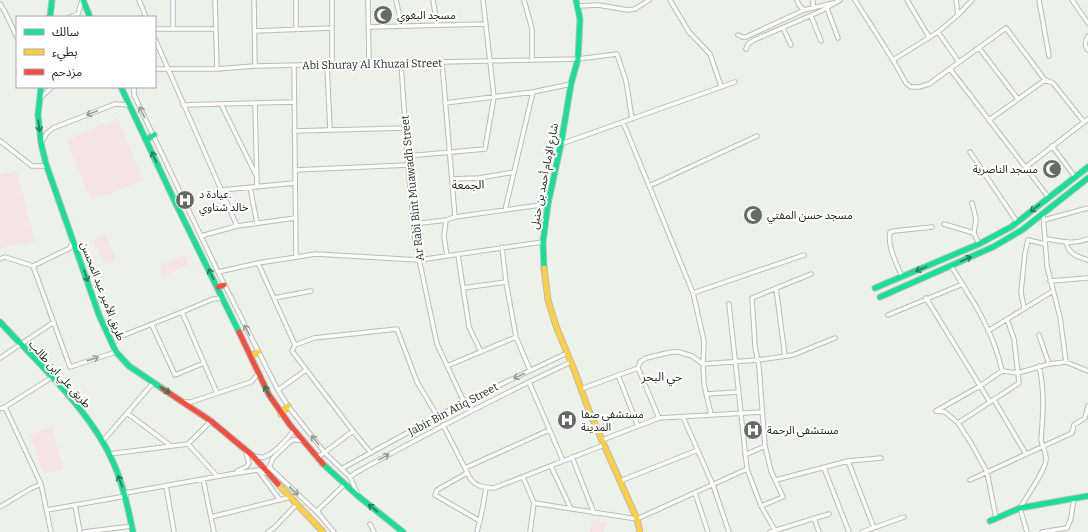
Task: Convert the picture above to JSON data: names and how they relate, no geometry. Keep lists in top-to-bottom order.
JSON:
{
  "streets": {
    "main road": ["شارع الإمام أحمد بن حنبل", "طريق الأمير عبد المحسن", "طريق علي ابن طالب"],
    "street": ["Abi Shuray Al Khuzai Street", "Ar Rabi Bint Muawadh Street", "Jabir Bin Atiq Street"]
  },
  "crossings": [
    ["Abi Shuray Al Khuzai Street", "شارع الإمام أحمد بن حنبل"],
    ["Abi Shuray Al Khuzai Street", "Ar Rabi Bint Muawadh Street"],
    ["شارع الإمام أحمد بن حنبل", "Jabir Bin Atiq Street"],
    ["Ar Rabi Bint Muawadh Street", "Jabir Bin Atiq Street"]
  ],
  "districts": ["الجمعة", "حي البحر"],
  "places": {
    "mosque": ["مسجد البغوي", "مسجد الناصرية", "مسجد حسن المفتي"],
    "hospital": ["عيادة د. خالد شناوي", "مستشفی صفا المدینة", "مستشفى الرحمة"]
  },
  "legend": ["سالك", "بطيء", "مزدحم"]
}
